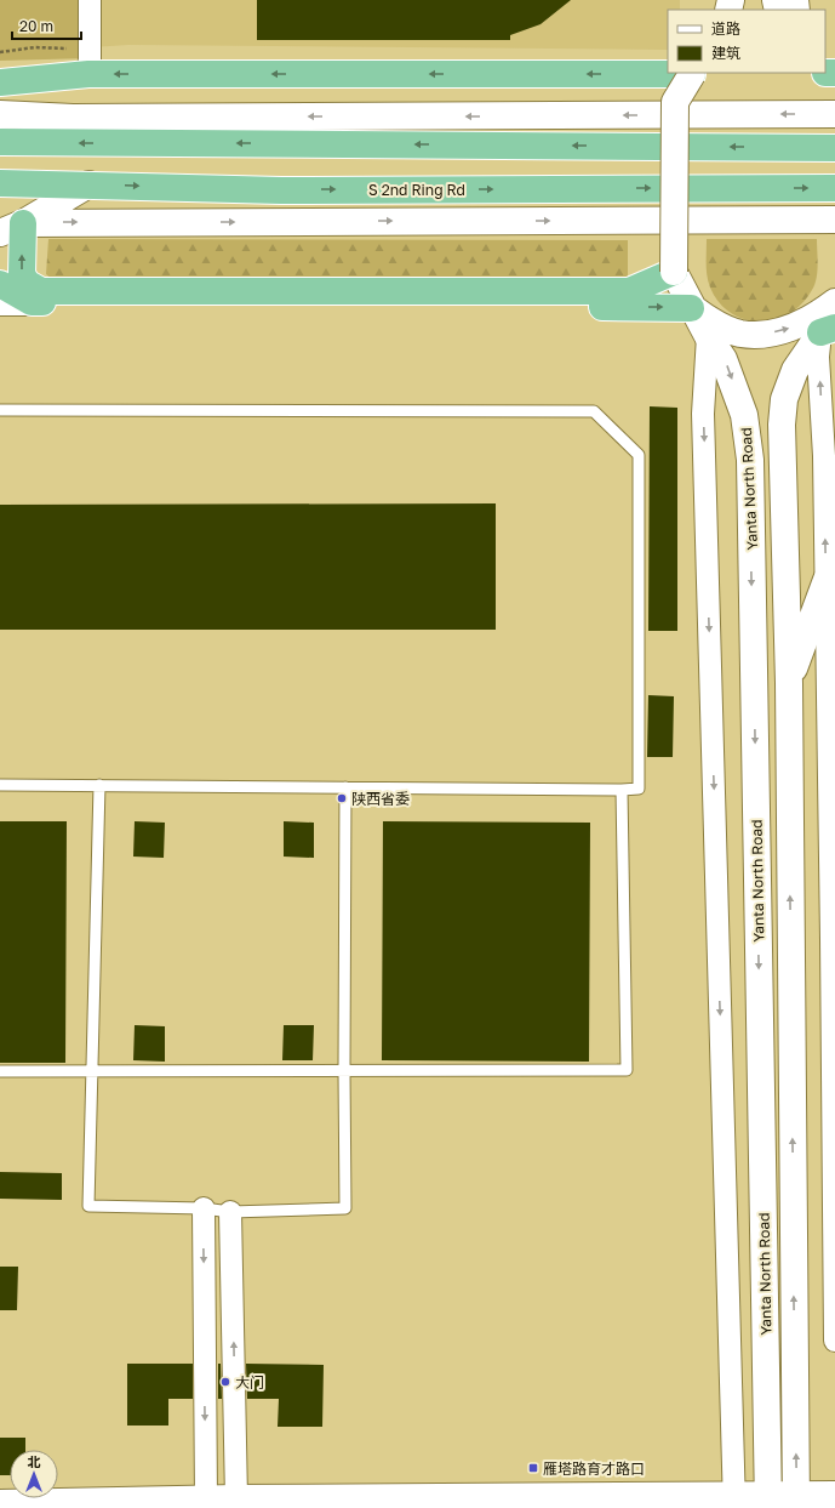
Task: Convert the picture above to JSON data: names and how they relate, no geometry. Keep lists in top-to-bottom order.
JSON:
{
  "streets": {
    "highway": ["S 2nd Ring Rd"],
    "main road": ["Yanta North Road"]
  },
  "places": {
    "other": ["陕西省委", "大门"],
    "transit": ["雁塔路育才路口"]
  },
  "legend": ["道路", "建筑"],
  "scale_bar": "20 m",
  "north": "top"
}
